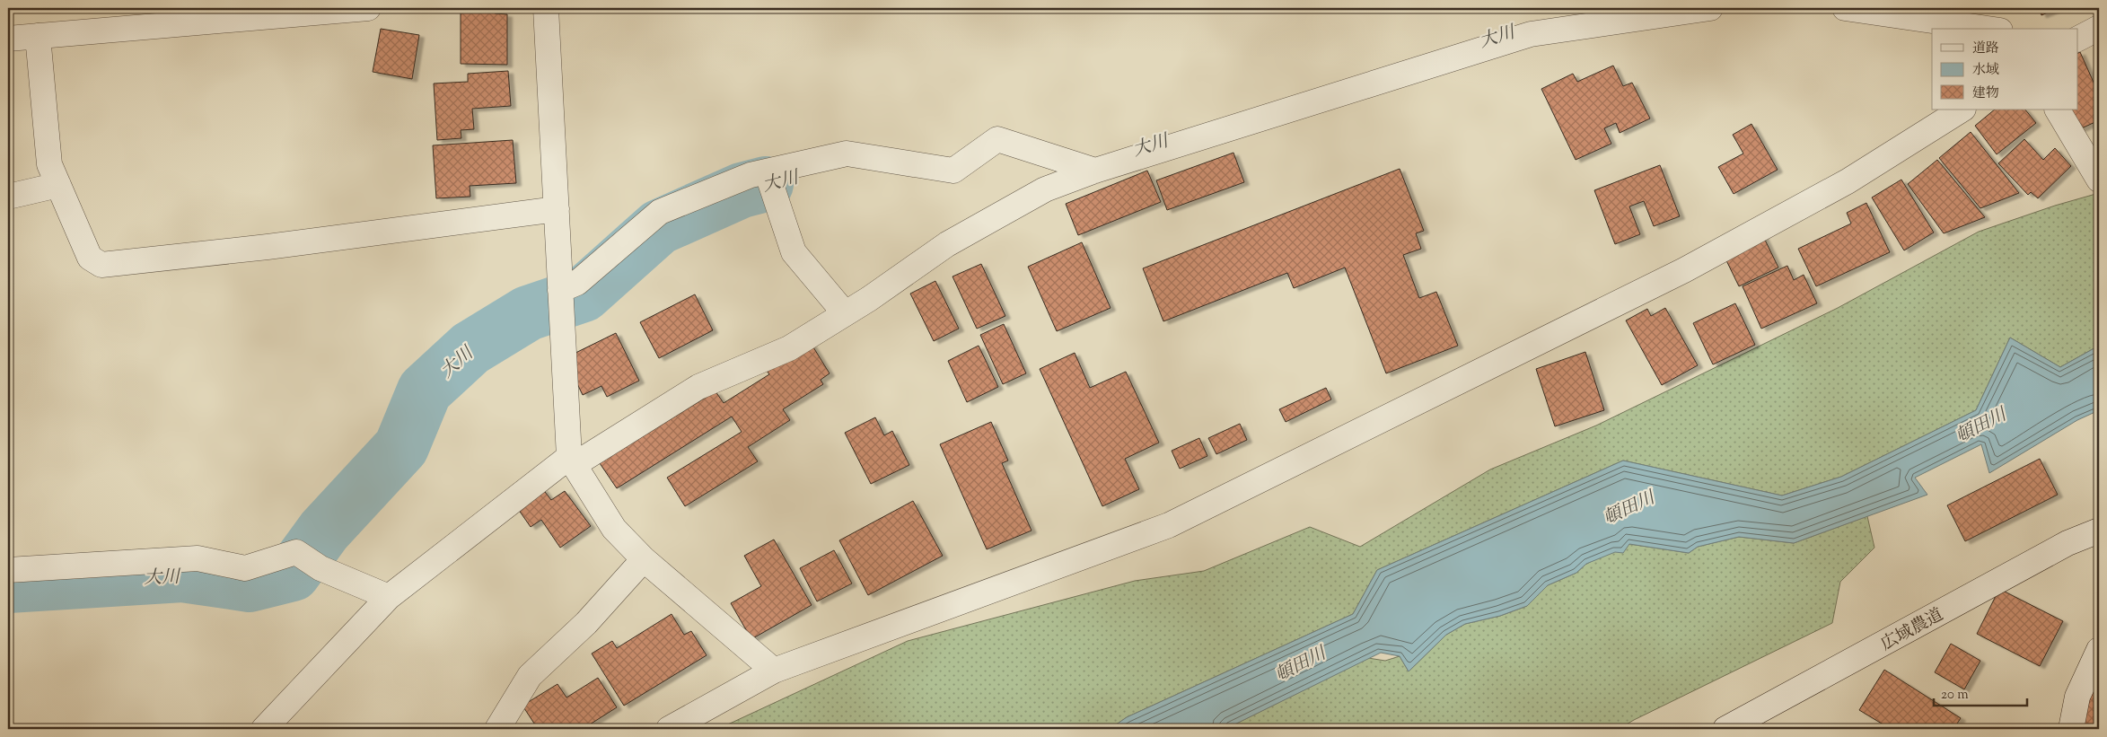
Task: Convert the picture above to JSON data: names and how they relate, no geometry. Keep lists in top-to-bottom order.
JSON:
{
  "streets": {
    "street": ["広域農道"]
  },
  "water": ["大川", "頓田川"],
  "legend": ["道路", "水域", "建物"],
  "scale_bar": "20 m"
}
